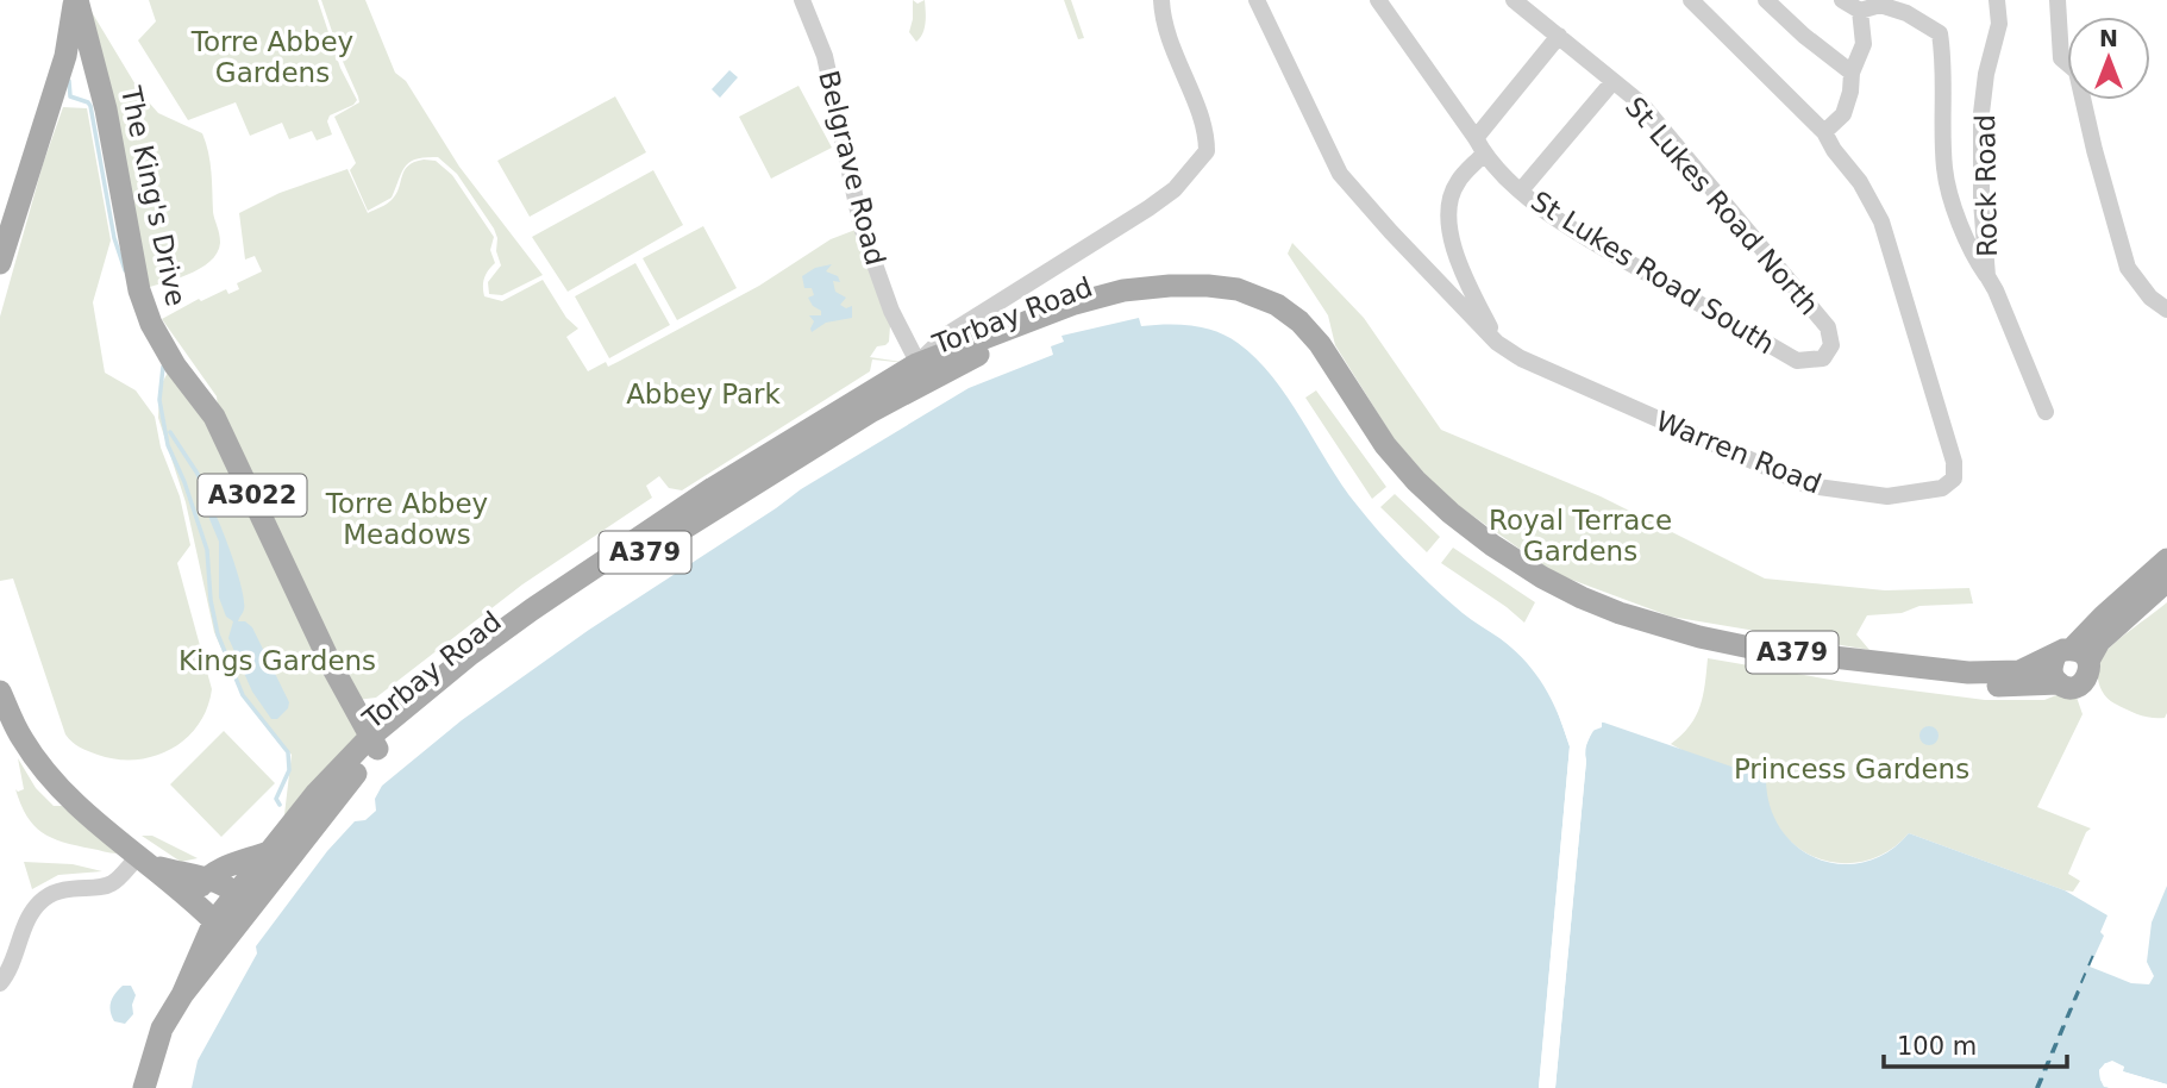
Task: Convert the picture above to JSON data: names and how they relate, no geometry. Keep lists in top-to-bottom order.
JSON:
{
  "streets": {
    "main road": [
      "The King's Drive",
      "Torbay Road",
      "A3022",
      "A379"
    ],
    "street": [
      "Belgrave Road",
      "Rock Road",
      "St Lukes Road North",
      "St Lukes Road South",
      "Warren Road"
    ]
  },
  "crossings": [
    ["Belgrave Road", "Torbay Road"],
    ["The King's Drive", "Torbay Road"],
    ["The King's Drive", "A3022"],
    ["St Lukes Road North", "St Lukes Road South"],
    ["Torbay Road", "A379"]
  ],
  "parks": [
    "Torre Abbey Gardens",
    "Abbey Park",
    "Torre Abbey Meadows",
    "Royal Terrace Gardens",
    "Kings Gardens",
    "Princess Gardens"
  ],
  "scale_bar": "100 m",
  "north": "top"
}
